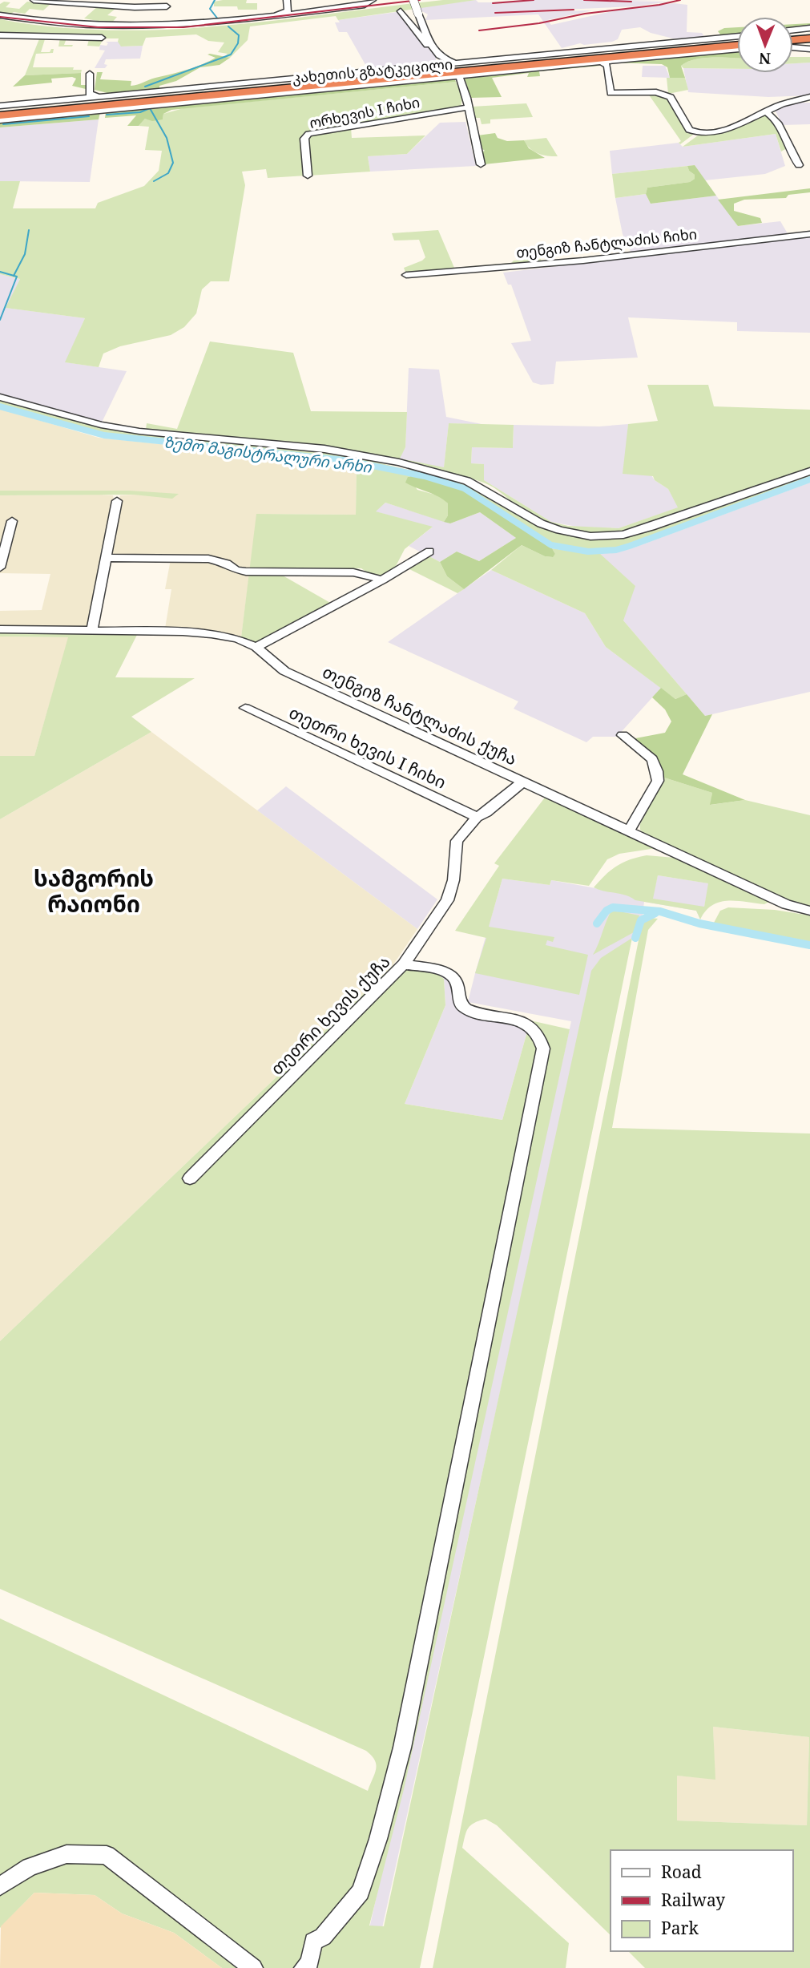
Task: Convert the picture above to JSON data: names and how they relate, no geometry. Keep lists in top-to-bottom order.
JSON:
{
  "streets": {
    "highway": ["კახეთის გზატკეცილი"],
    "street": [
      "ორხევის I ჩიხი",
      "თენგიზ ჩანტლაძის ჩიხი",
      "თენგიზ ჩანტლაძის ქუჩა",
      "თეთრი ხევის I ჩიხი",
      "თეთრი ხევის ქუჩა"
    ]
  },
  "crossings": [
    ["თენგიზ ჩანტლაძის ქუჩა", "თეთრი ხევის ქუჩა"],
    ["თეთრი ხევის I ჩიხი", "თეთრი ხევის ქუჩა"]
  ],
  "districts": ["სამგორის რაიონი"],
  "water": ["ზემო მაგისტრალური არხი"],
  "legend": ["Road", "Railway", "Park"],
  "north": "bottom"
}
